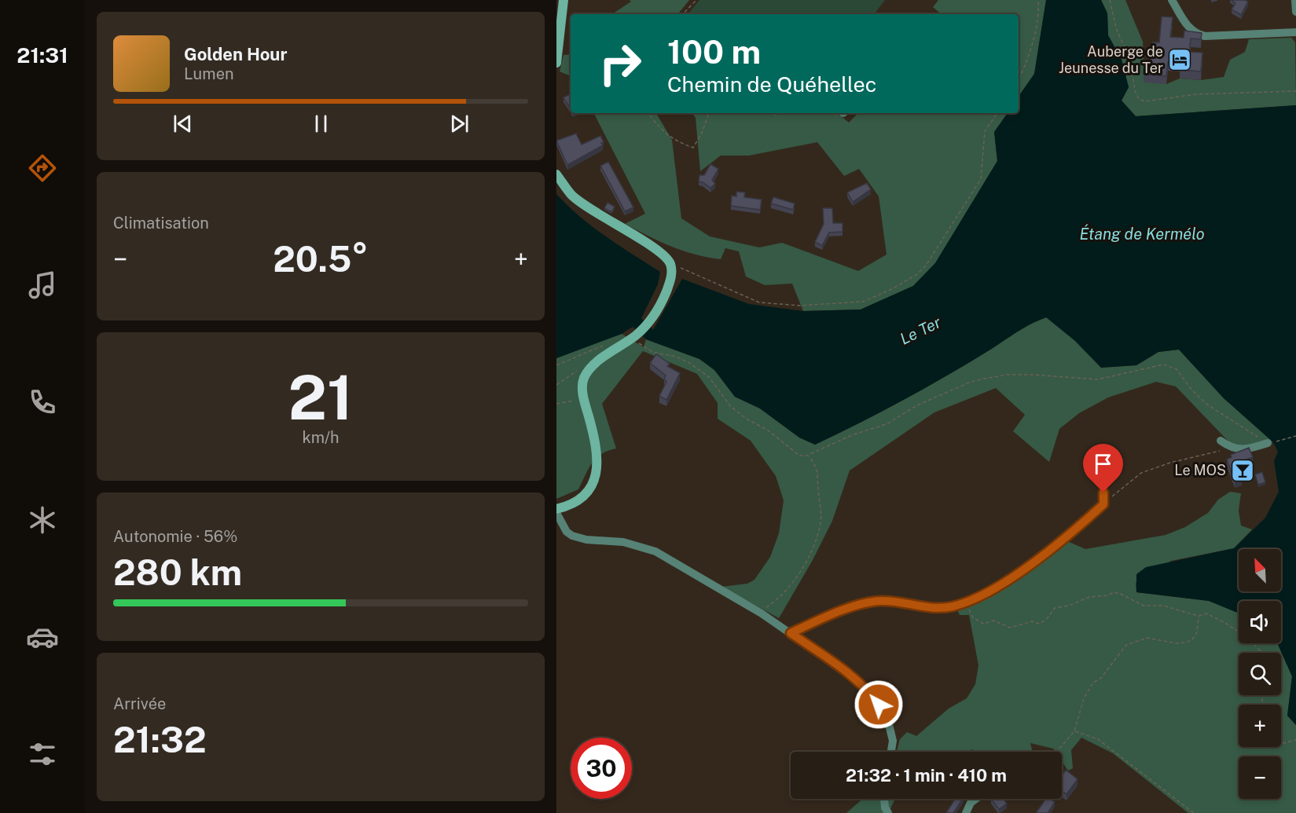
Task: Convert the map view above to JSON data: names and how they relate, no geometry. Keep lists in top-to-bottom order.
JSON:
{
  "water": ["Étang de Kermélo", "Le Ter"],
  "places": {
    "hotel": ["Auberge de Jeunesse du Ter"],
    "bar": ["Le MOS"]
  },
  "north": "top left",
  "page": {
    "tabs": "21:31",
    "turn": ["100 m", "Chemin de Quéhellec"],
    "song": ["Golden Hour", "Lumen"],
    "tile": [
      "Climatisation",
      ["21", "km/h"],
      ["Autonomie · 56%", "280 km"],
      ["Arrivée", "21:32"]
    ],
    "heat": ["−", "20.5°", "+"],
    "map_buttons": ["+", "−"],
    "limit": "30",
    "trip": "21:32 · 1 min · 410 m"
  }
}
